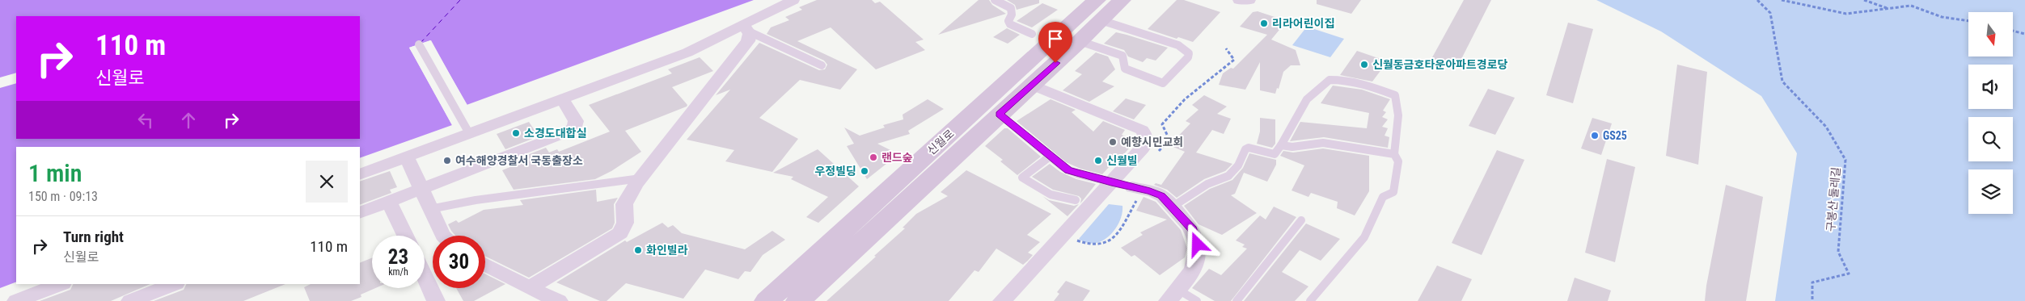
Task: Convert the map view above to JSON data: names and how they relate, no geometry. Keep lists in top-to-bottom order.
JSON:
{
  "streets": {
    "street": ["신월로"],
    "path": ["구봉산 둘레길"]
  },
  "places": [
    "리라어린이집",
    "신월동금호타운아파트경로당",
    "소경도대합실",
    "GS25",
    "예향시민교회",
    "랜드숲",
    "여수해양경찰서 국동출장소",
    "신월빌",
    "우정빌딩",
    "화인빌라"
  ],
  "north": "bottom",
  "page": {
    "turn": ["110 m", "신월로"],
    "heading": ["1 min", "150 m · 09:13"],
    "list": [
      {
        "name": "Turn right",
        "note": "신월로",
        "value": "110 m"
      }
    ],
    "speed": "23 km/h",
    "limit": "30"
  }
}
